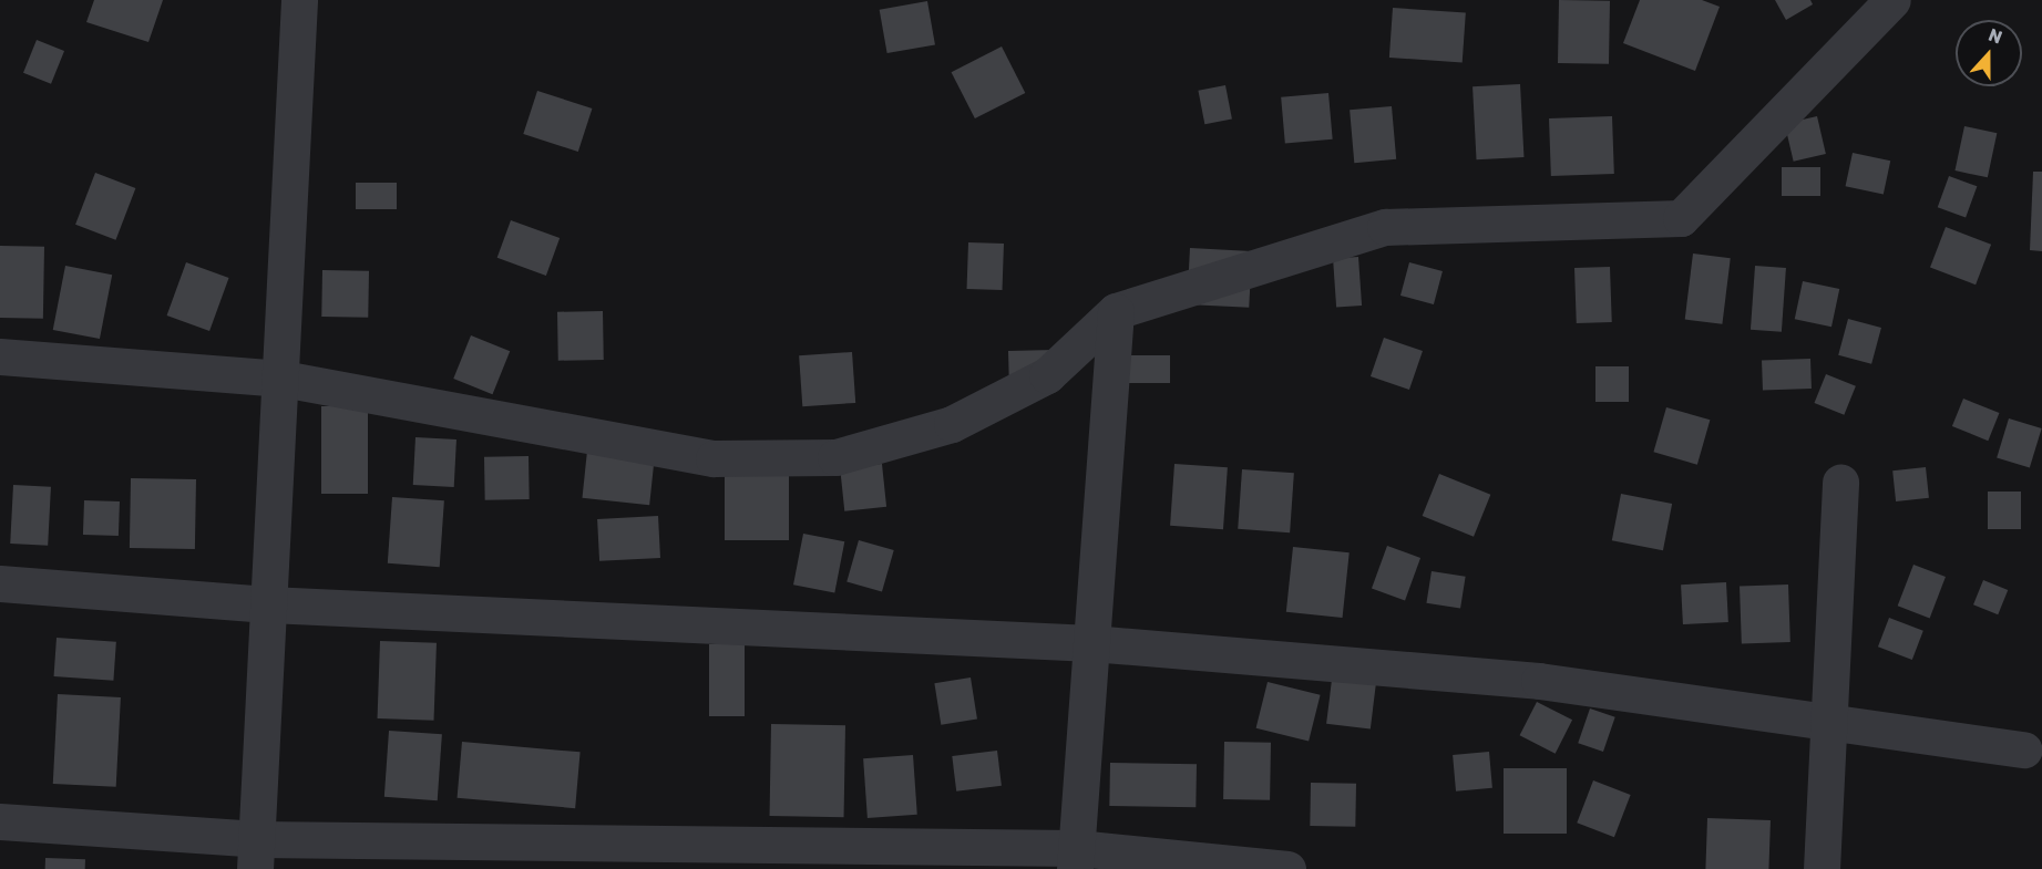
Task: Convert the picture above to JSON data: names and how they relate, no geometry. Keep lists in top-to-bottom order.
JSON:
{
  "north": "top"
}
